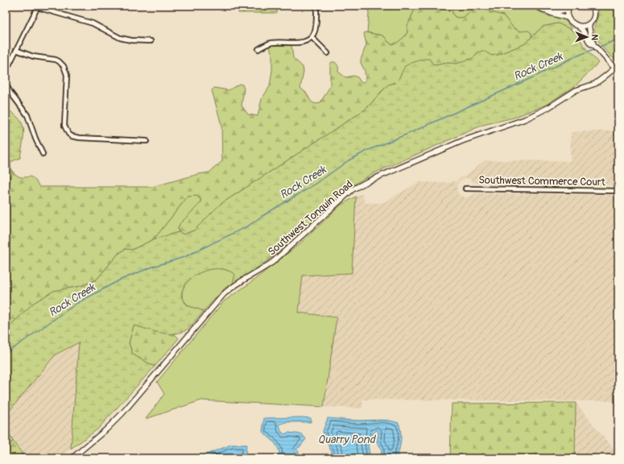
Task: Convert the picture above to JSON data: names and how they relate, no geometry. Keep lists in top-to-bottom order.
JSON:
{
  "streets": {
    "main road": ["Southwest Tonquin Road"],
    "street": ["Southwest Commerce Court"]
  },
  "water": ["Rock Creek", "Quarry Pond"],
  "north": "right"
}
